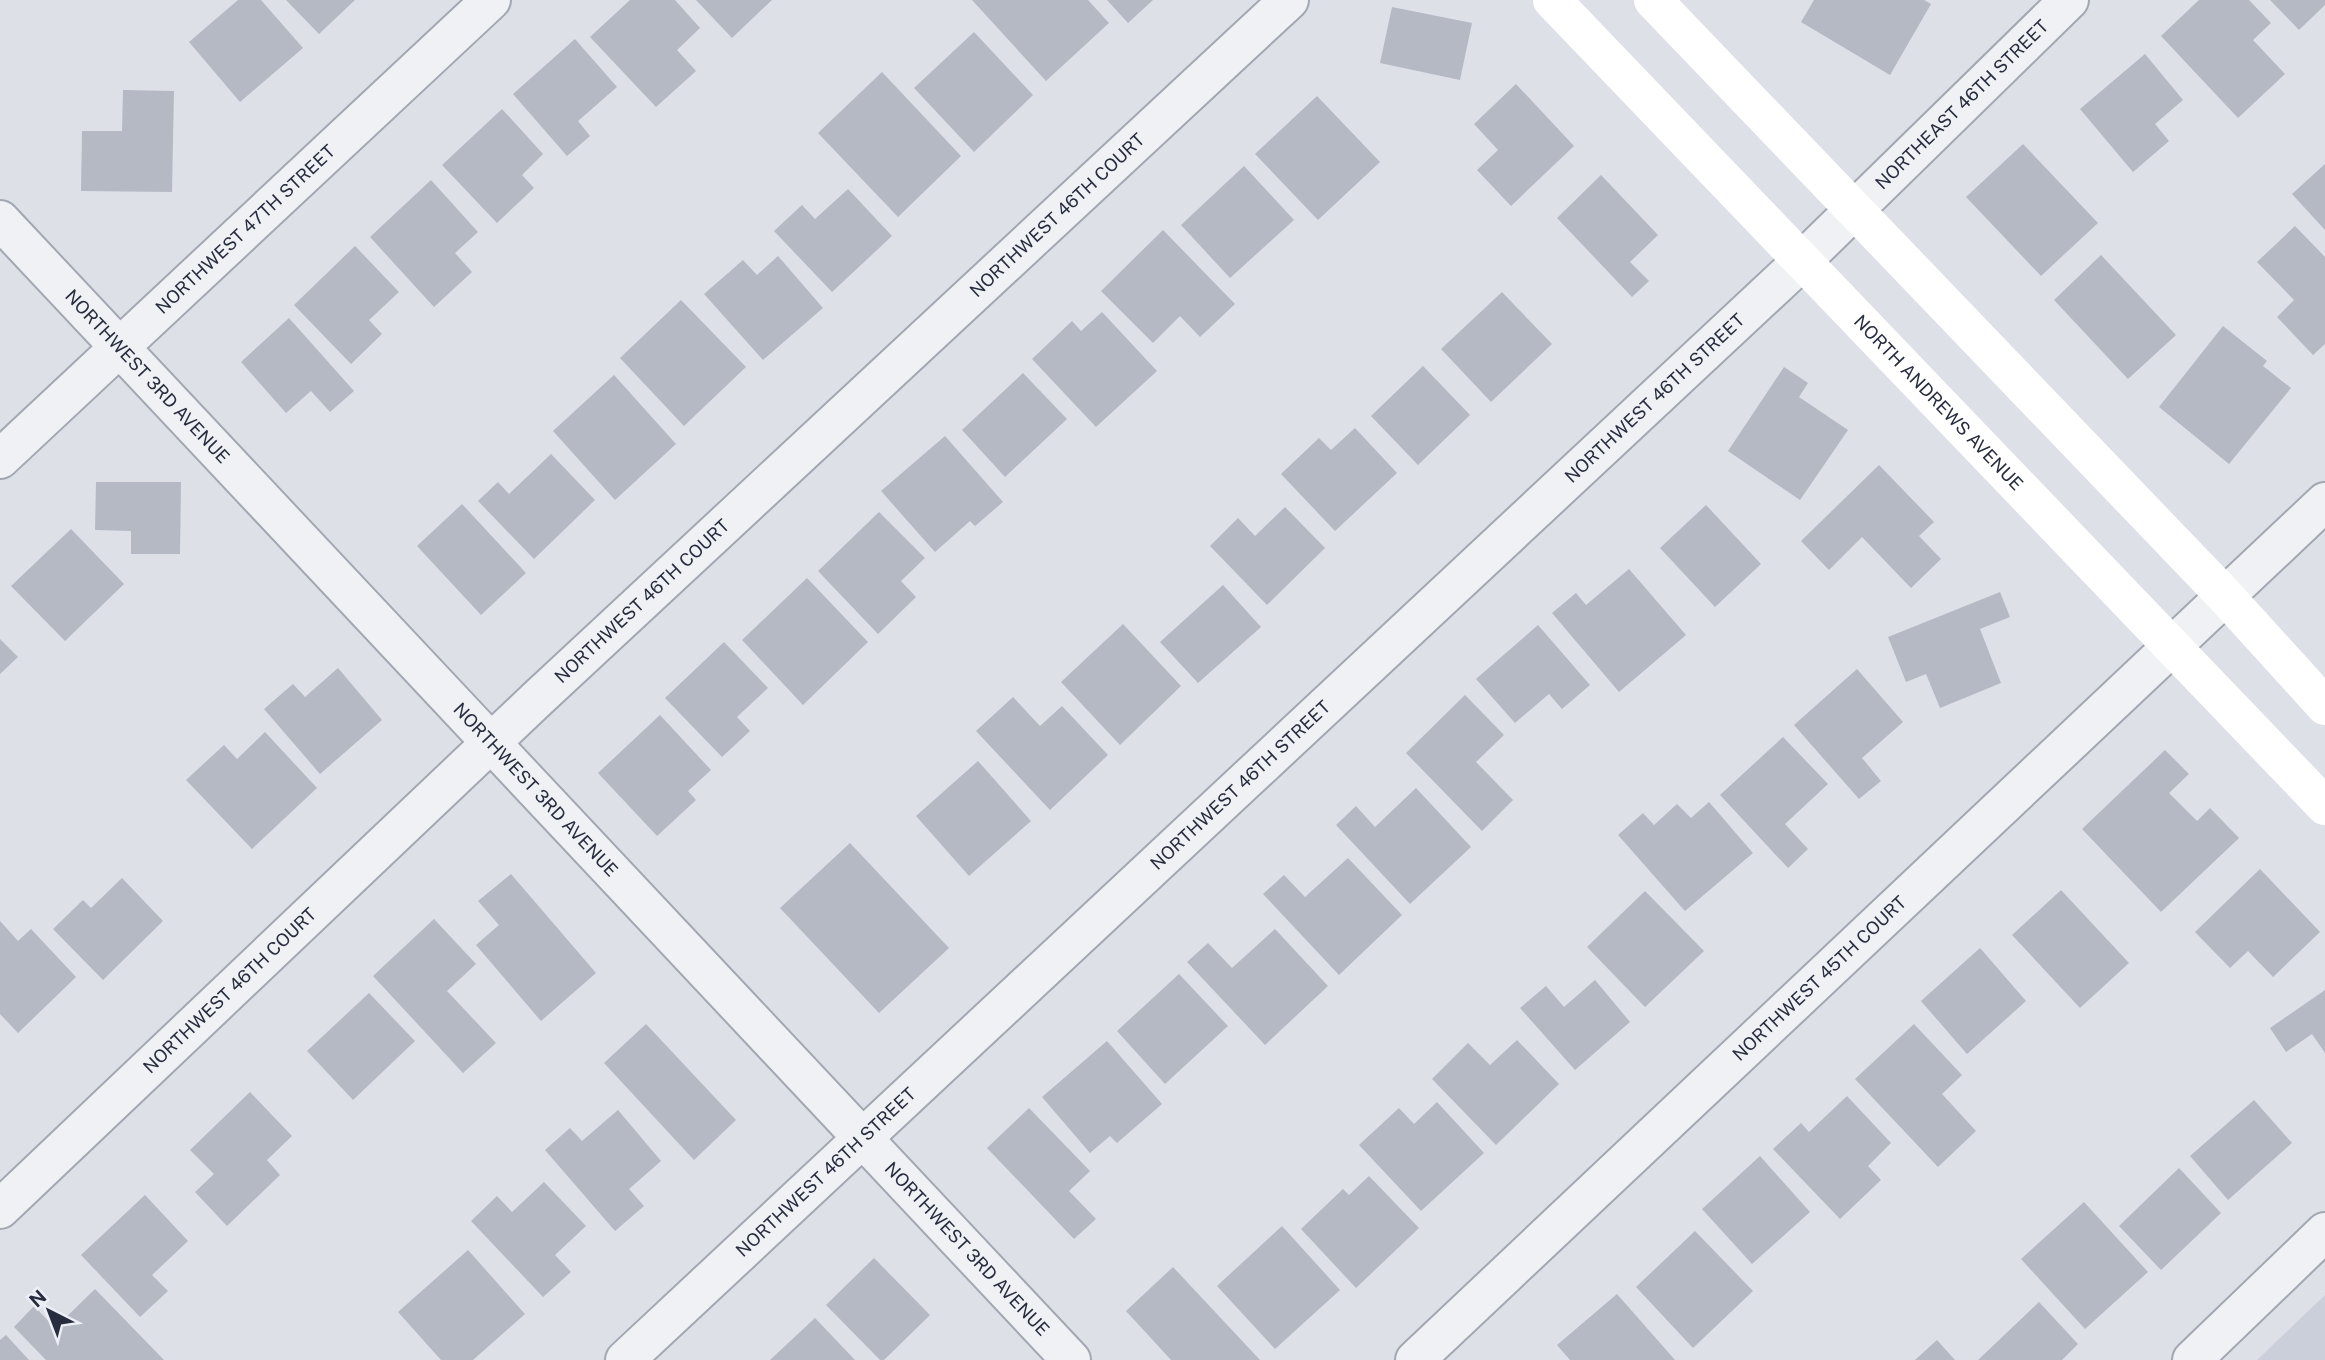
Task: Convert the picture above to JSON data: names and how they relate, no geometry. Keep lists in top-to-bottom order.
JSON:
{
  "streets": {
    "main road": ["NORTH ANDREWS AVENUE"],
    "street": [
      "NORTHEAST 46TH STREET",
      "NORTHWEST 46TH COURT",
      "NORTHWEST 47TH STREET",
      "NORTHWEST 3RD AVENUE",
      "NORTHWEST 46TH STREET",
      "NORTHWEST 45TH COURT"
    ]
  },
  "crossings": [
    ["NORTHEAST 46TH STREET", "NORTHWEST 46TH STREET"],
    ["NORTHWEST 46TH COURT", "NORTHWEST 3RD AVENUE"],
    ["NORTHWEST 47TH STREET", "NORTHWEST 3RD AVENUE"],
    ["NORTHWEST 3RD AVENUE", "NORTHWEST 46TH STREET"],
    ["NORTHWEST 46TH STREET", "NORTH ANDREWS AVENUE"],
    ["NORTH ANDREWS AVENUE", "NORTHWEST 45TH COURT"]
  ],
  "north": "top left"
}
